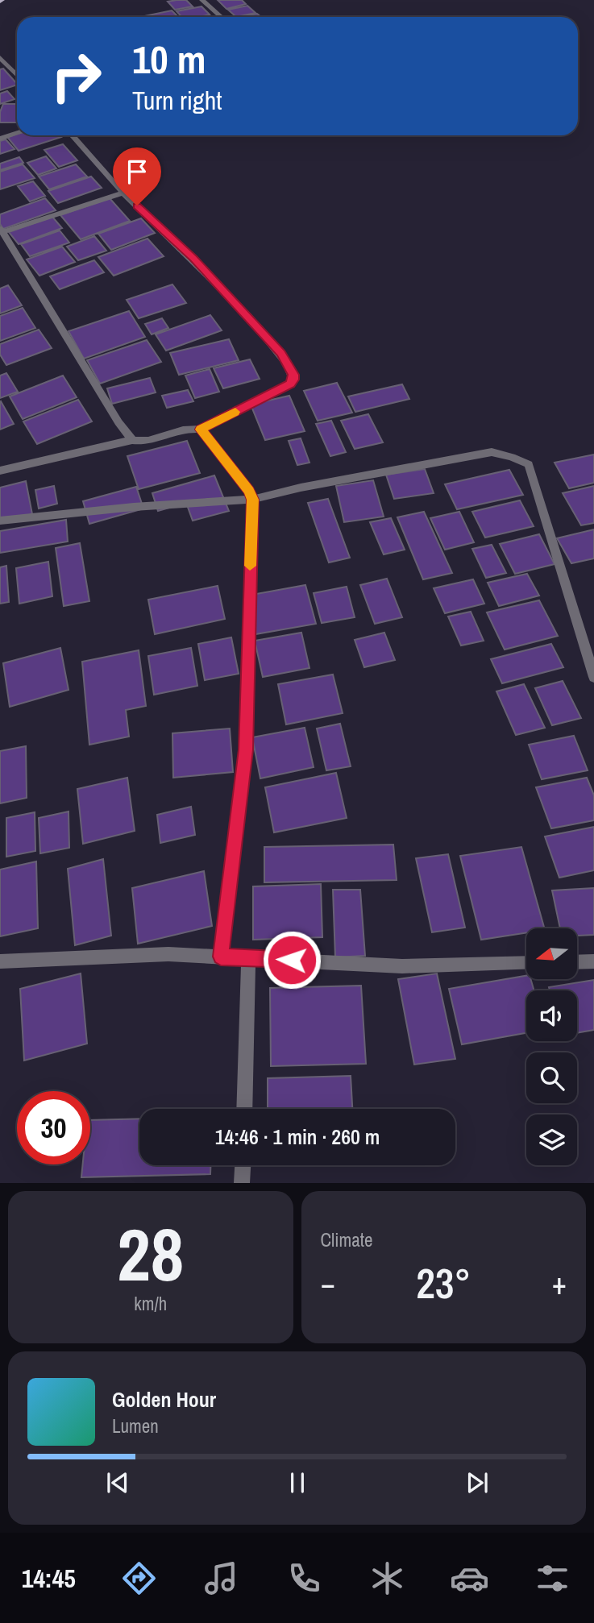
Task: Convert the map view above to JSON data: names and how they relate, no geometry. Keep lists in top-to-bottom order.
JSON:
{
  "north": "left",
  "page": {
    "turn": ["10 m", "Turn right"],
    "limit": "30",
    "trip": "14:46 · 1 min · 260 m",
    "tile": [
      ["28", "km/h"],
      "Climate"
    ],
    "heat": ["−", "23°", "+"],
    "song": ["Golden Hour", "Lumen"],
    "tabs": "14:45"
  }
}
